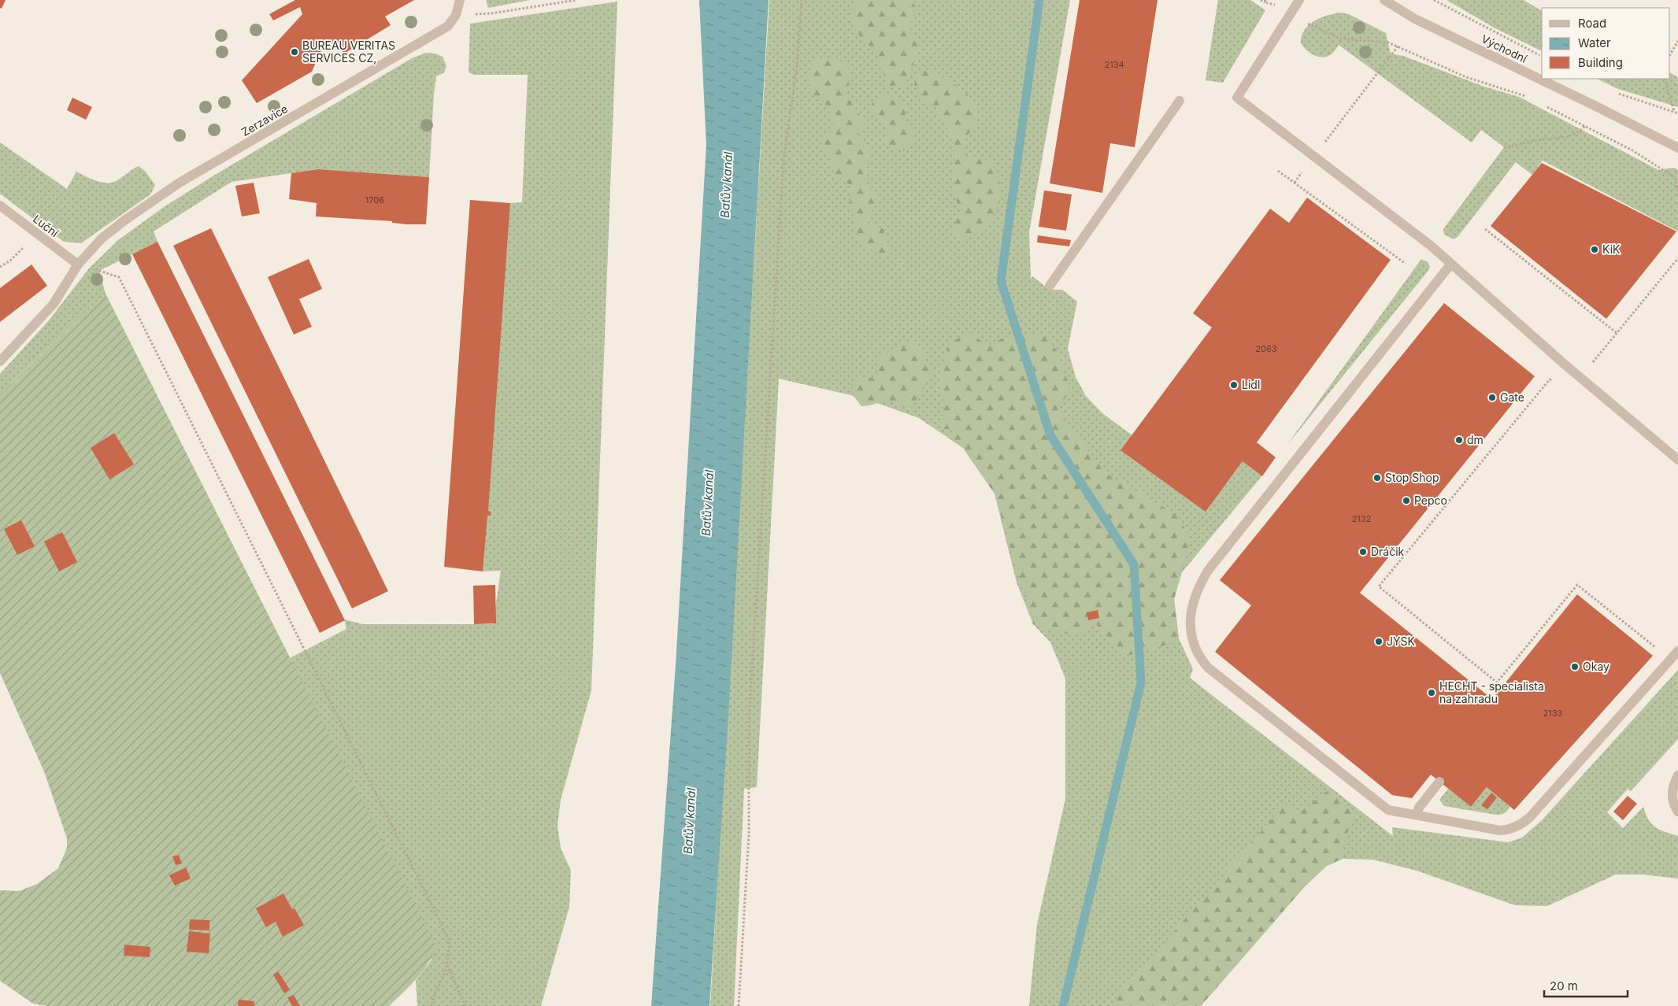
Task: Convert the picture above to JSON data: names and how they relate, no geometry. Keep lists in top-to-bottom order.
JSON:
{
  "streets": {
    "street": ["Východní", "Zerzavice", "Luční"]
  },
  "crossings": [
    ["Zerzavice", "Luční"]
  ],
  "water": ["Baťův kanál"],
  "places": [
    "BUREAU VERITAS SERVICES CZ,",
    "KiK",
    "Lidl",
    "Gate",
    "dm",
    "Stop Shop",
    "Pepco",
    "Dráčik",
    "JYSK",
    "Okay",
    "HECHT - specialista na zahradu"
  ],
  "house_numbers": [
    "2134",
    "1706",
    "2063",
    "2132",
    "2133"
  ],
  "legend": ["Road", "Water", "Building"],
  "scale_bar": "20 m"
}
